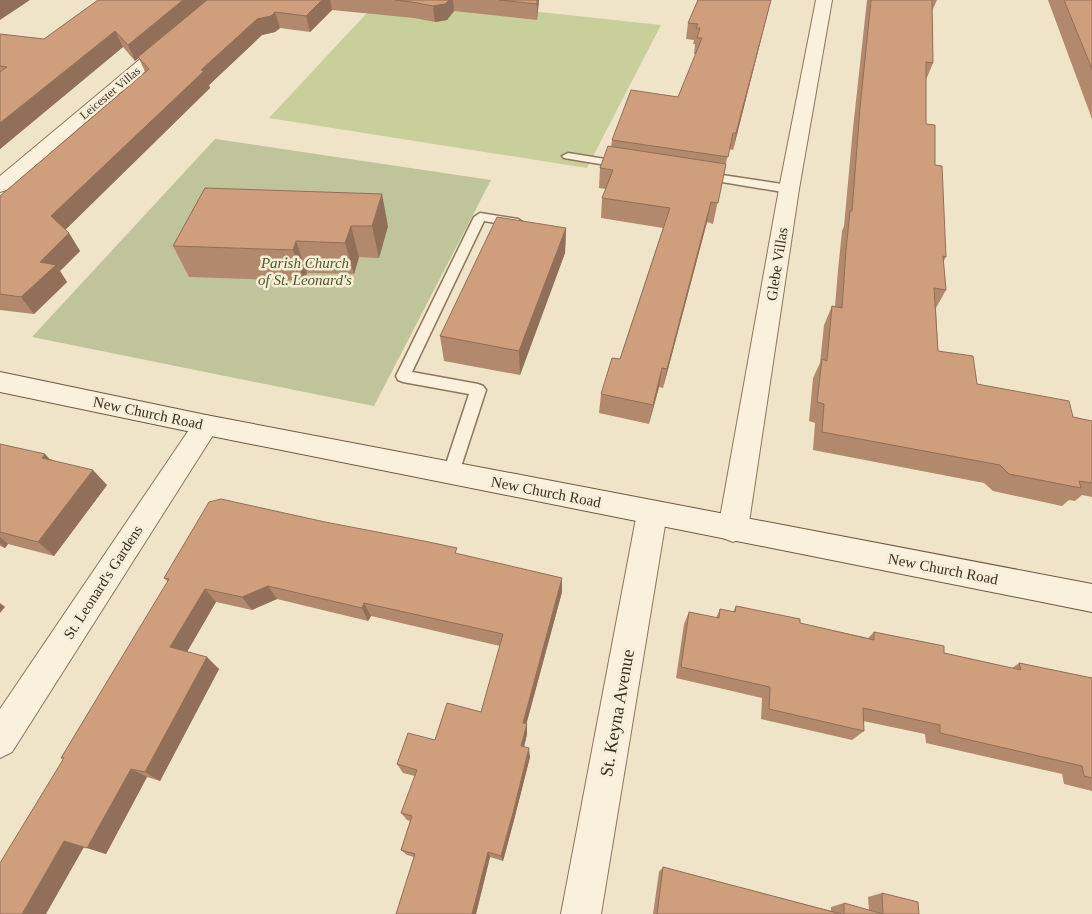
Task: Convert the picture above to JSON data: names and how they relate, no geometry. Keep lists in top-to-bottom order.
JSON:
{
  "streets": {
    "street": [
      "Leicester Villas",
      "Glebe Villas",
      "New Church Road",
      "St. Leonard's Gardens",
      "St. Keyna Avenue"
    ]
  },
  "crossings": [
    ["Glebe Villas", "New Church Road"],
    ["New Church Road", "St. Leonard's Gardens"],
    ["New Church Road", "St. Keyna Avenue"]
  ],
  "parks": ["Parish Church of St. Leonard's"]
}
